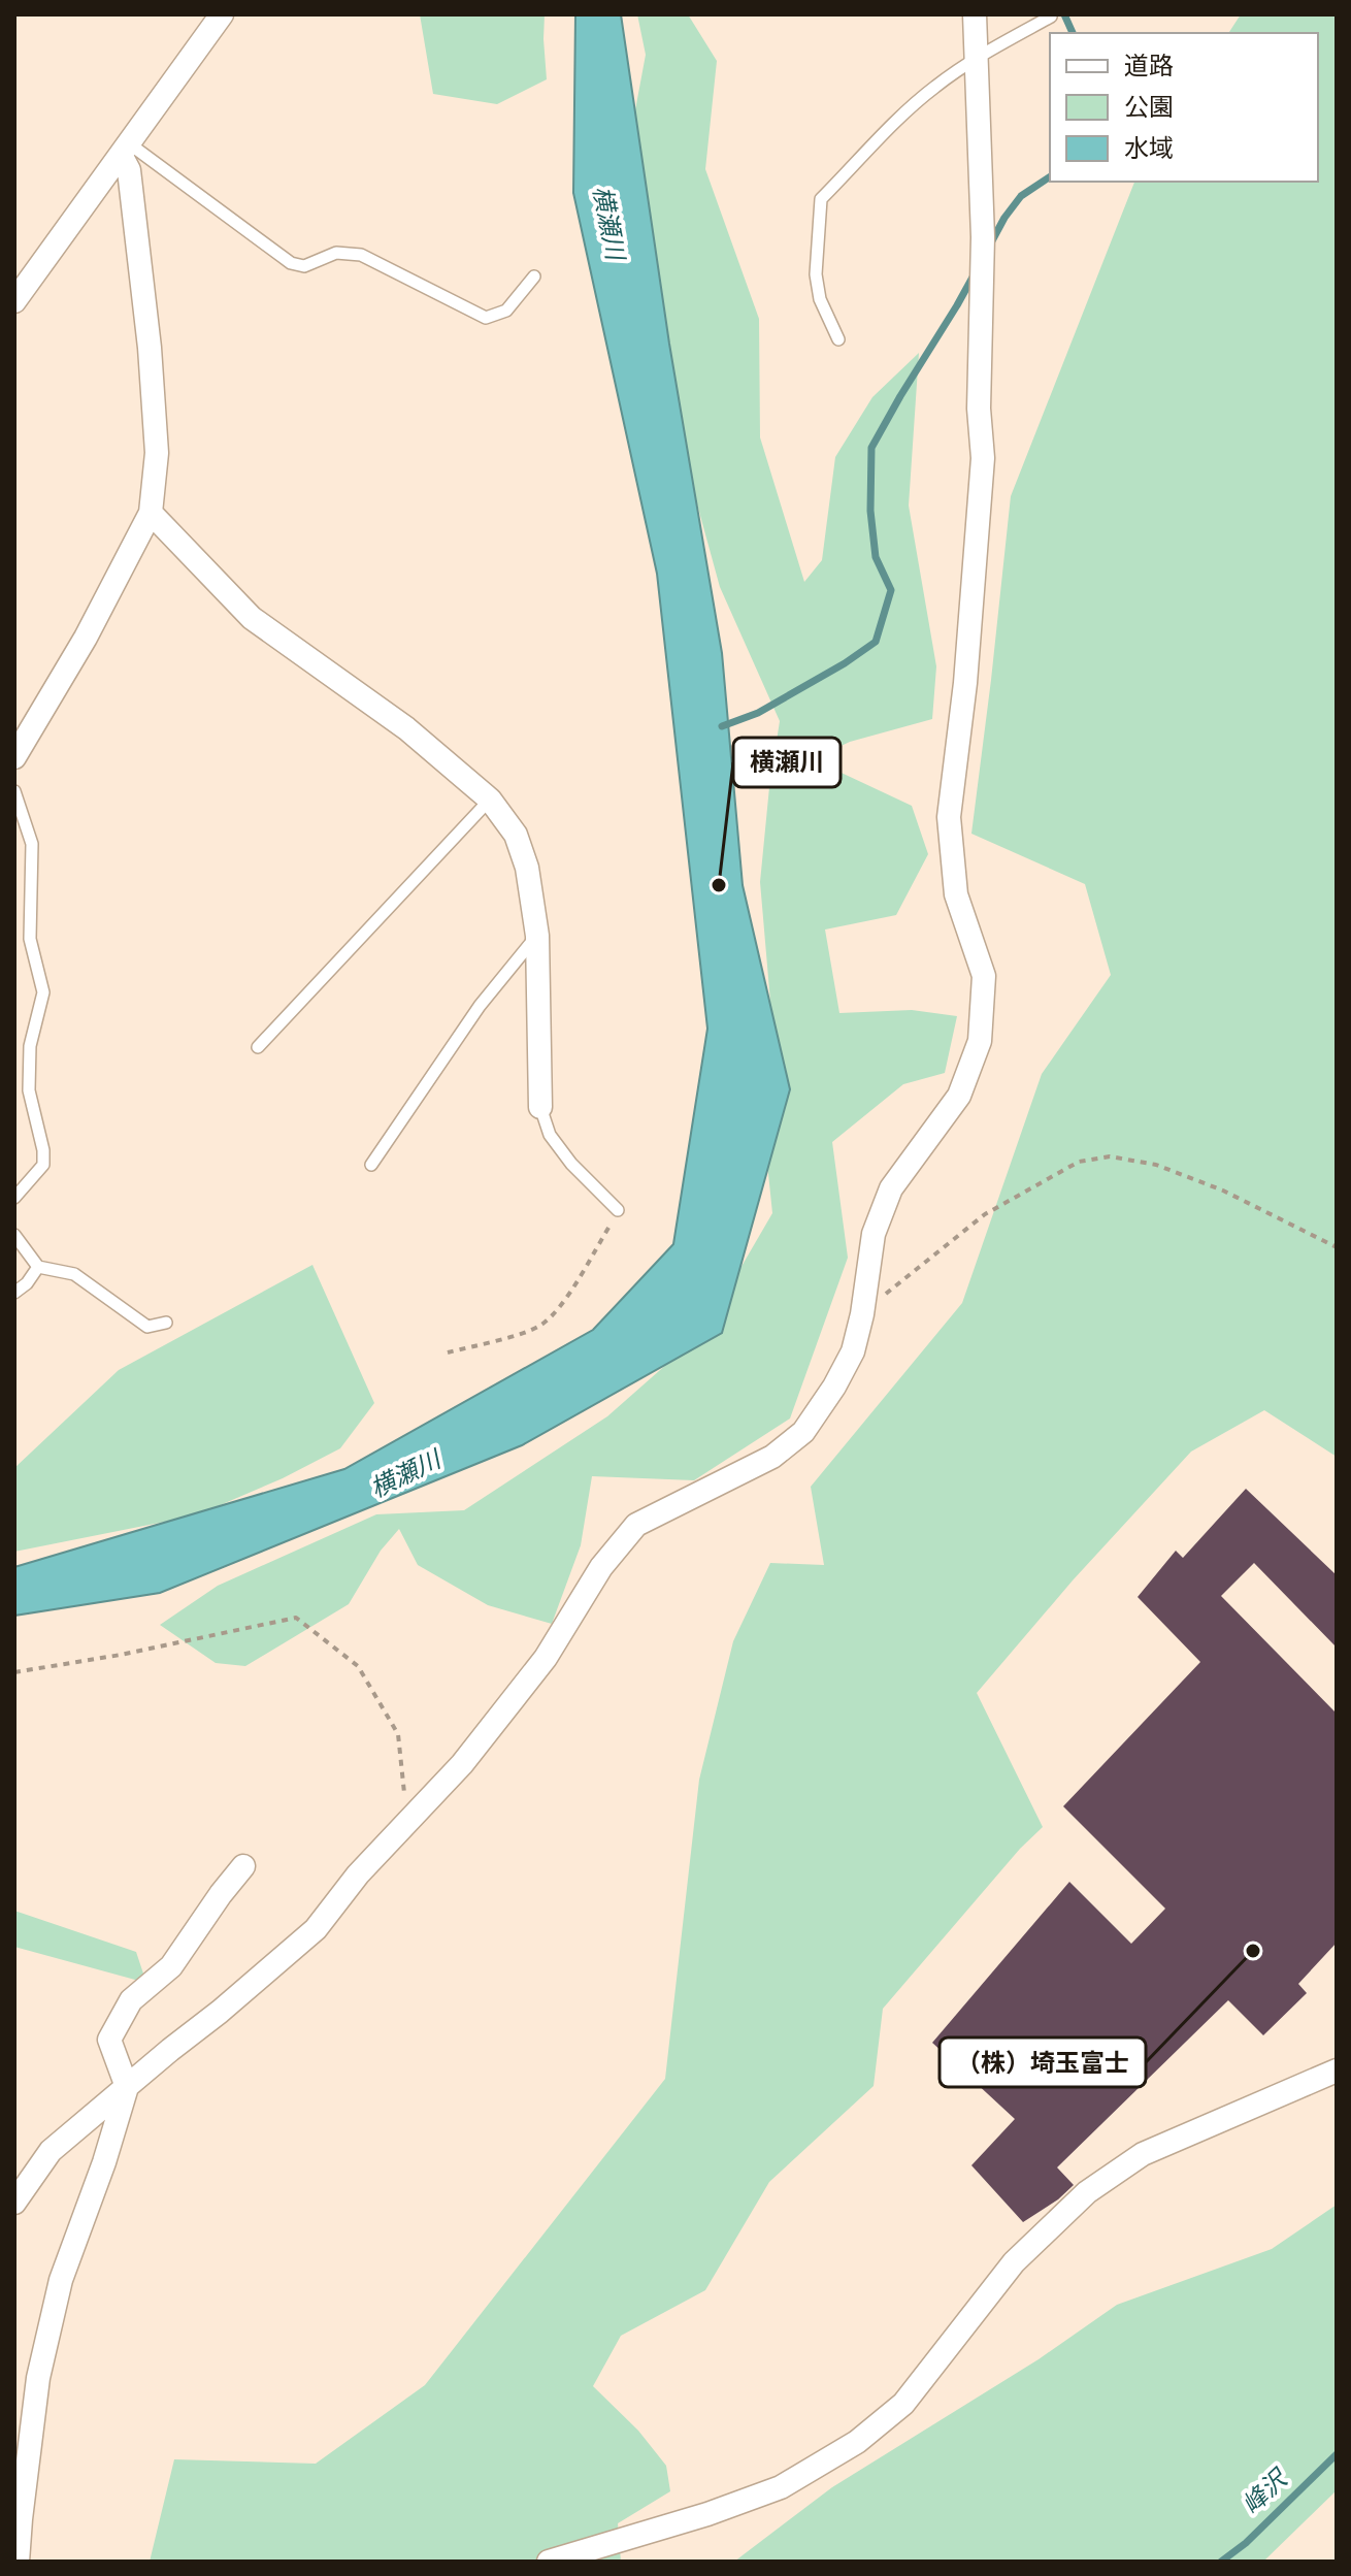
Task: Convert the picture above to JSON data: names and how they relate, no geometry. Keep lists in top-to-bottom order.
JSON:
{
  "water": ["横瀬川", "峰沢"],
  "places": ["横瀬川", "（株）埼玉富士"],
  "legend": ["道路", "公園", "水域"]
}
